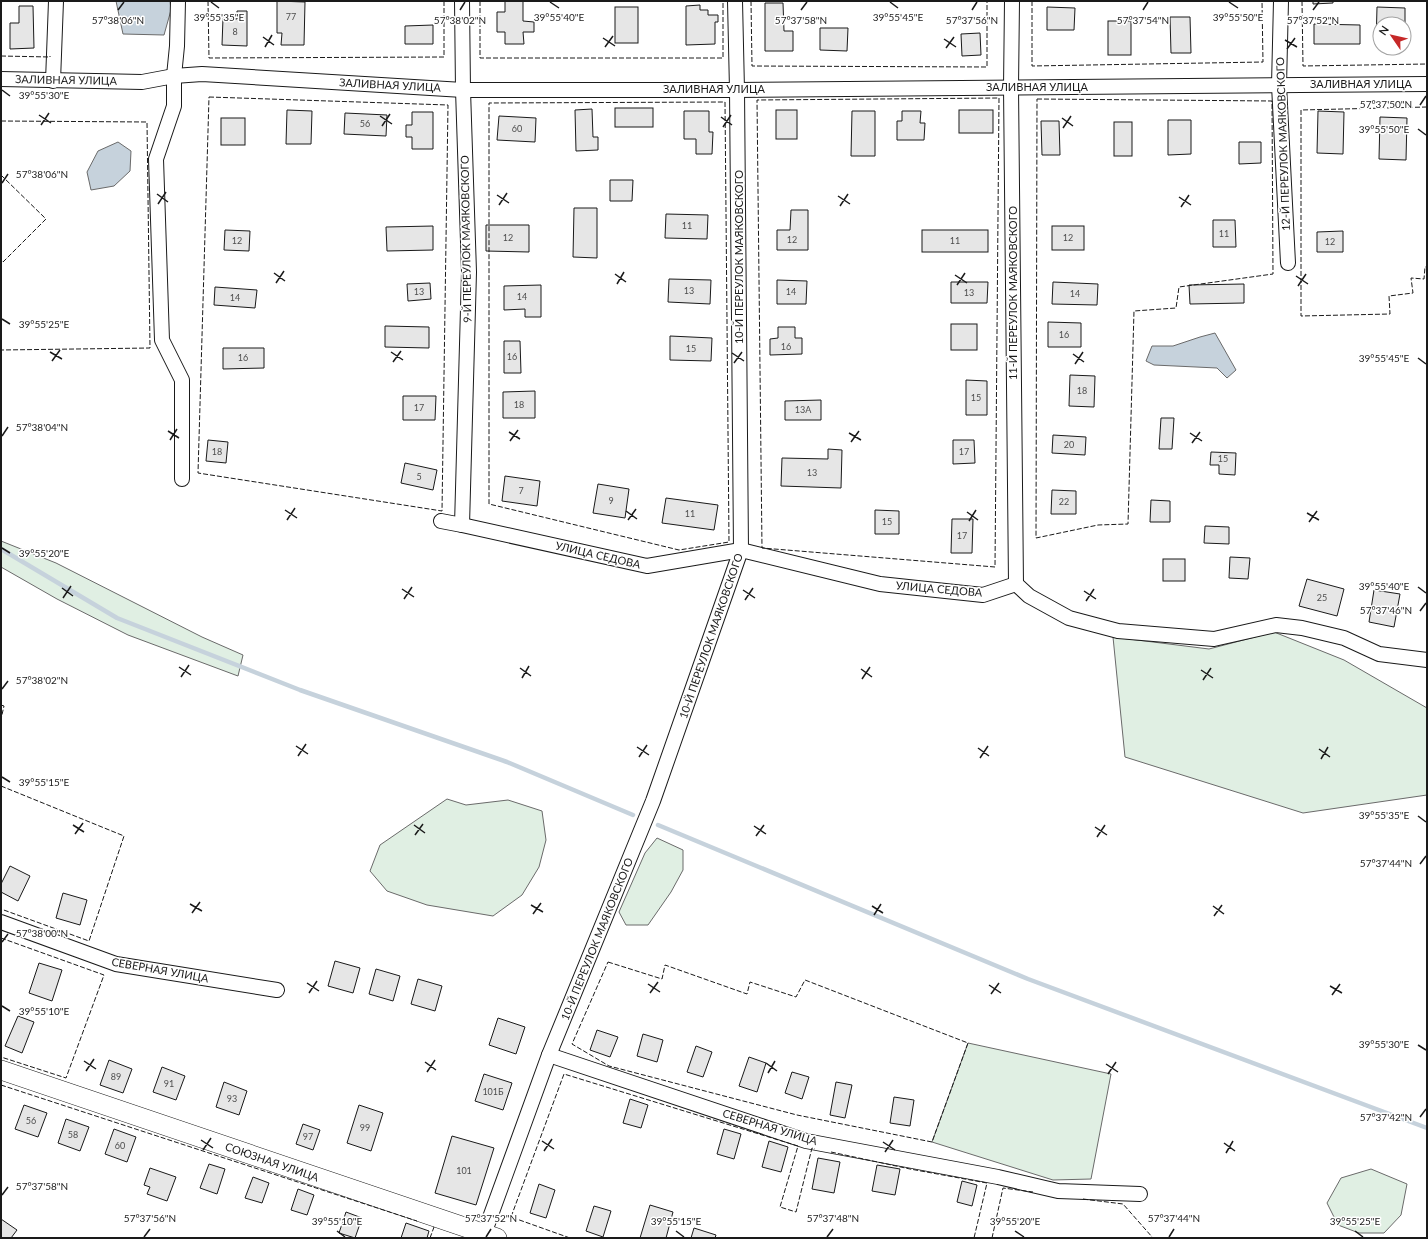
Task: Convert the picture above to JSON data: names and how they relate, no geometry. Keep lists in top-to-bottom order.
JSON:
{
  "streets": {
    "street": [
      "ЗАЛИВНАЯ УЛИЦА",
      "12-Й ПЕРЕУЛОК МАЯКОВСКОГО",
      "9-Й ПЕРЕУЛОК МАЯКОВСКОГО",
      "10-Й ПЕРЕУЛОК МАЯКОВСКОГО",
      "11-Й ПЕРЕУЛОК МАЯКОВСКОГО",
      "УЛИЦА СЕДОВА",
      "СЕВЕРНАЯ УЛИЦА",
      "СОЮЗНАЯ УЛИЦА"
    ]
  },
  "crossings": [
    ["ЗАЛИВНАЯ УЛИЦА", "12-Й ПЕРЕУЛОК МАЯКОВСКОГО"],
    ["ЗАЛИВНАЯ УЛИЦА", "9-Й ПЕРЕУЛОК МАЯКОВСКОГО"],
    ["ЗАЛИВНАЯ УЛИЦА", "10-Й ПЕРЕУЛОК МАЯКОВСКОГО"],
    ["ЗАЛИВНАЯ УЛИЦА", "11-Й ПЕРЕУЛОК МАЯКОВСКОГО"],
    ["9-Й ПЕРЕУЛОК МАЯКОВСКОГО", "УЛИЦА СЕДОВА"],
    ["10-Й ПЕРЕУЛОК МАЯКОВСКОГО", "УЛИЦА СЕДОВА"],
    ["10-Й ПЕРЕУЛОК МАЯКОВСКОГО", "СЕВЕРНАЯ УЛИЦА"],
    ["10-Й ПЕРЕУЛОК МАЯКОВСКОГО", "СОЮЗНАЯ УЛИЦА"],
    ["11-Й ПЕРЕУЛОК МАЯКОВСКОГО", "УЛИЦА СЕДОВА"]
  ],
  "house_numbers": [
    "77",
    "8",
    "56",
    "60",
    "11",
    "11",
    "12",
    "12",
    "12",
    "12",
    "11",
    "12",
    "13",
    "13",
    "14",
    "13",
    "14",
    "14",
    "14",
    "16",
    "16",
    "15",
    "16",
    "16",
    "18",
    "15",
    "18",
    "17",
    "13А",
    "20",
    "18",
    "17",
    "15",
    "13",
    "5",
    "7",
    "9",
    "22",
    "11",
    "15",
    "17",
    "25",
    "89",
    "91",
    "101Б",
    "93",
    "56",
    "99",
    "58",
    "97",
    "60",
    "101"
  ],
  "north": "top left",
  "coordinates": [
    "39°55'35\"E",
    "39°55'40\"E",
    "39°55'45\"E",
    "39°55'50\"E",
    "57°38'06\"N",
    "57°38'02\"N",
    "57°37'58\"N",
    "57°37'56\"N",
    "57°37'54\"N",
    "57°37'52\"N",
    "39°55'30\"E",
    "57°37'50\"N",
    "39°55'25\"E",
    "57°38'04\"N",
    "39°55'20\"E",
    "57°37'46\"N",
    "39°55'15\"E",
    "57°37'44\"N",
    "57°38'00\"N",
    "39°55'10\"E",
    "57°37'42\"N",
    "57°37'48\"N"
  ]
}
